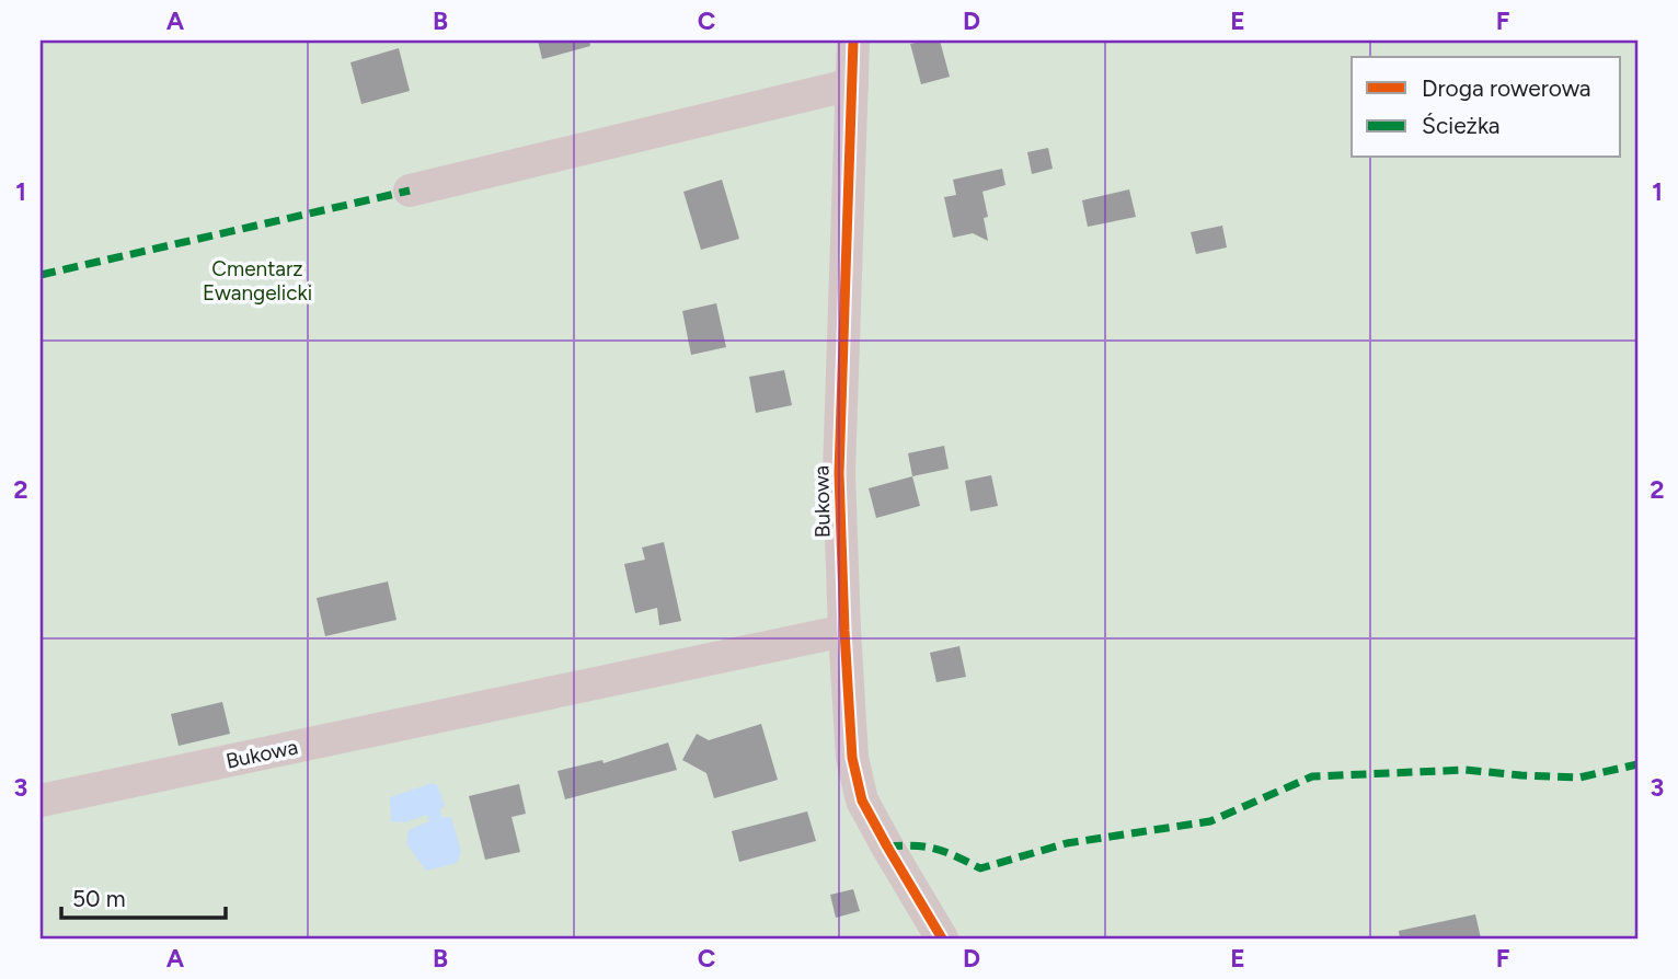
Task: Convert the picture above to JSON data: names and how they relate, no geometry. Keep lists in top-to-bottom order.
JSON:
{
  "streets": {
    "street": ["Bukowa"]
  },
  "parks": ["Cmentarz Ewangelicki"],
  "legend": ["Droga rowerowa", "Ścieżka"],
  "scale_bar": "50 m",
  "grid": {
    "columns": [
      "A",
      "B",
      "C",
      "D",
      "E",
      "F"
    ],
    "rows": ["1", "2", "3"]
  }
}
